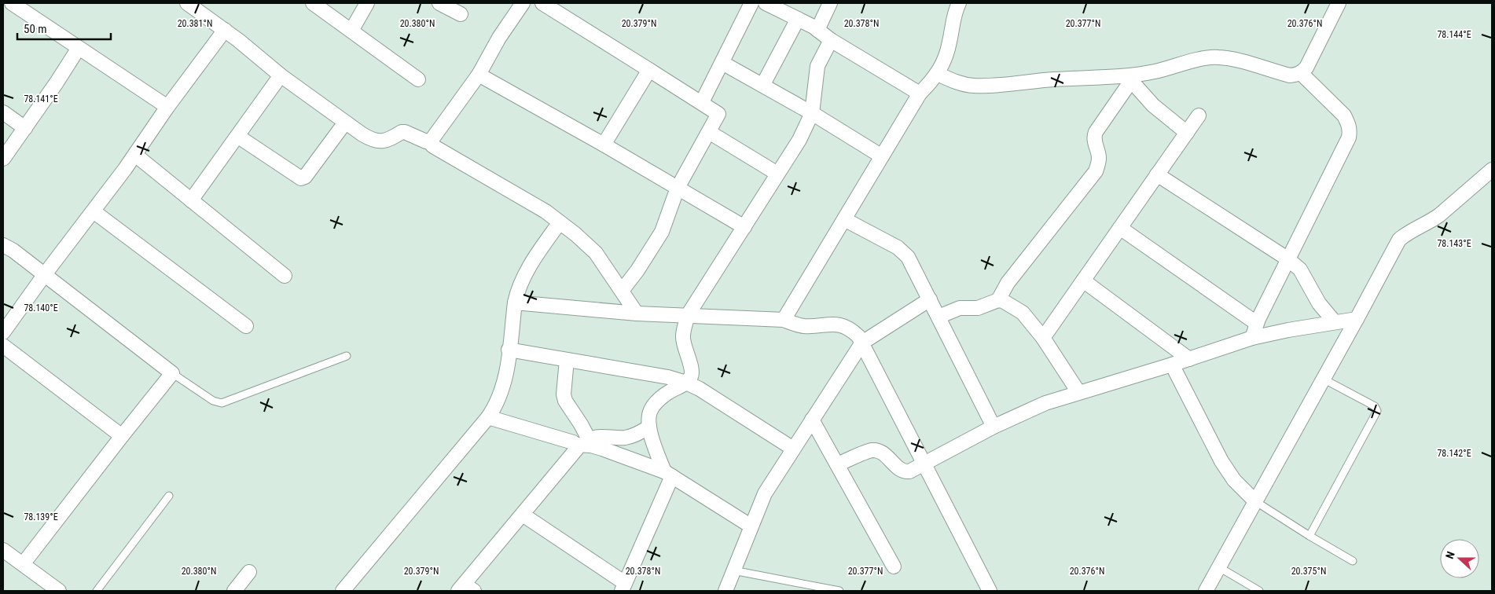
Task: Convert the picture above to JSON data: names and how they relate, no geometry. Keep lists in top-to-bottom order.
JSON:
{
  "scale_bar": "50 m",
  "north": "left",
  "coordinates": [
    "20.381°N",
    "20.380°N",
    "20.379°N",
    "20.378°N",
    "20.377°N",
    "20.376°N",
    "78.144°E",
    "78.141°E",
    "78.143°E",
    "78.140°E",
    "78.142°E",
    "78.139°E",
    "20.375°N"
  ]
}
